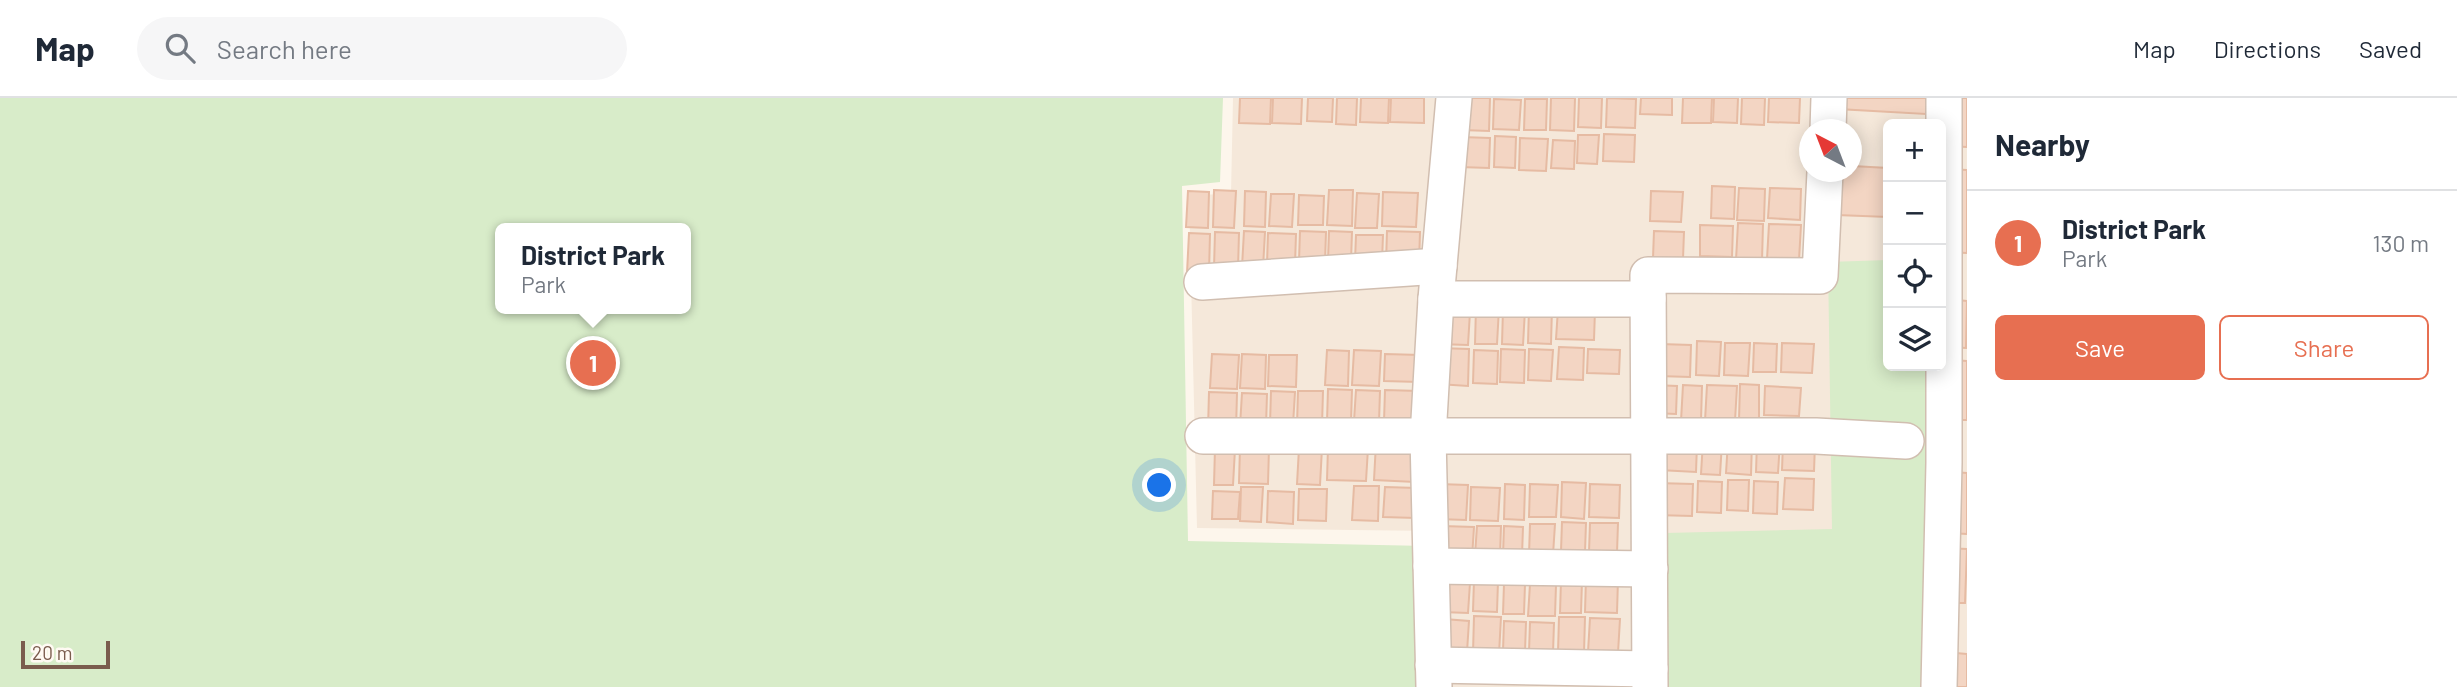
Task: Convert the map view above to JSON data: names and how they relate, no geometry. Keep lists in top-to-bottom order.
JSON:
{
  "scale_bar": "20 m",
  "north": "top left",
  "page": {
    "header": "Map",
    "search": "Search here",
    "nav": ["Map", "Directions", "Saved"],
    "heading": "Nearby",
    "map_buttons": ["+", "−"],
    "list": [
      {
        "mark": "1",
        "name": "District Park",
        "note": "Park",
        "value": "130 m"
      }
    ],
    "popup": ["District Park", "Park"],
    "buttons": ["Save", "Share"],
    "pins": "1",
    "scale": "20 m"
  }
}
